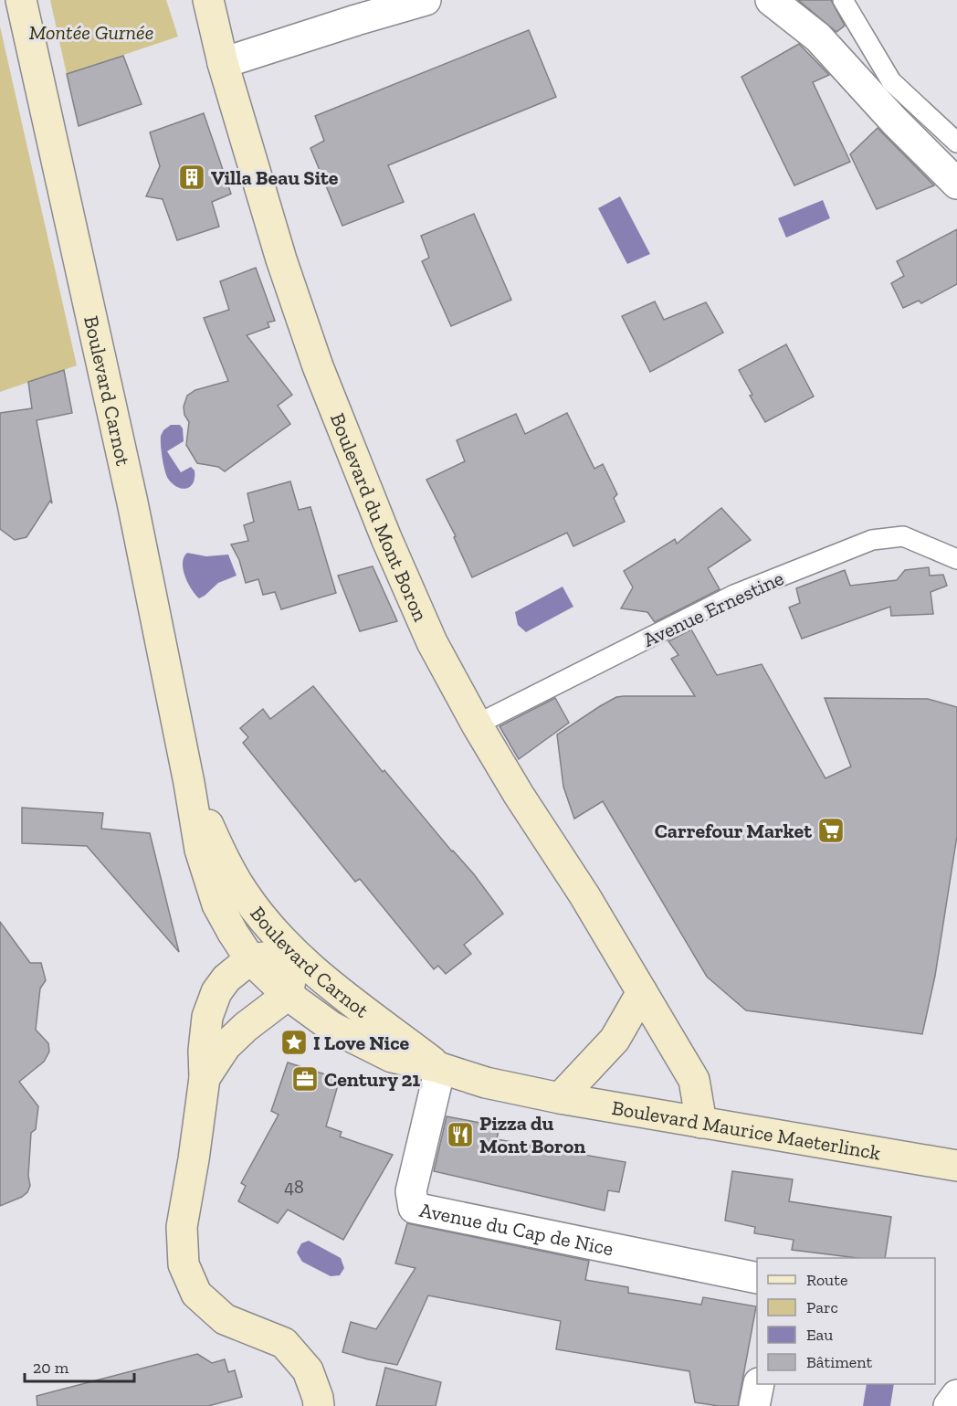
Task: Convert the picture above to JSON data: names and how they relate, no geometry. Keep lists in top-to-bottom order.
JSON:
{
  "streets": {
    "main road": ["Boulevard Carnot", "Boulevard du Mont Boron", "Boulevard Maurice Maeterlinck"],
    "street": ["Avenue du Cap de Nice"],
    "lane": ["Avenue Ernestine"]
  },
  "crossings": [
    ["Boulevard Carnot", "Boulevard Maurice Maeterlinck"],
    ["Boulevard Carnot", "Avenue du Cap de Nice"],
    ["Boulevard du Mont Boron", "Avenue Ernestine"],
    ["Boulevard du Mont Boron", "Boulevard Maurice Maeterlinck"],
    ["Boulevard Maurice Maeterlinck", "Avenue du Cap de Nice"]
  ],
  "parks": ["Montée Gurnée"],
  "places": {
    "building": ["Villa Beau Site"],
    "supermarket": ["Carrefour Market"],
    "place": ["I Love Nice"],
    "office": ["Century 21"],
    "restaurant": ["Pizza du Mont Boron"]
  },
  "house_numbers": ["48"],
  "legend": [
    "Route",
    "Parc",
    "Eau",
    "Bâtiment"
  ],
  "scale_bar": "20 m"
}
